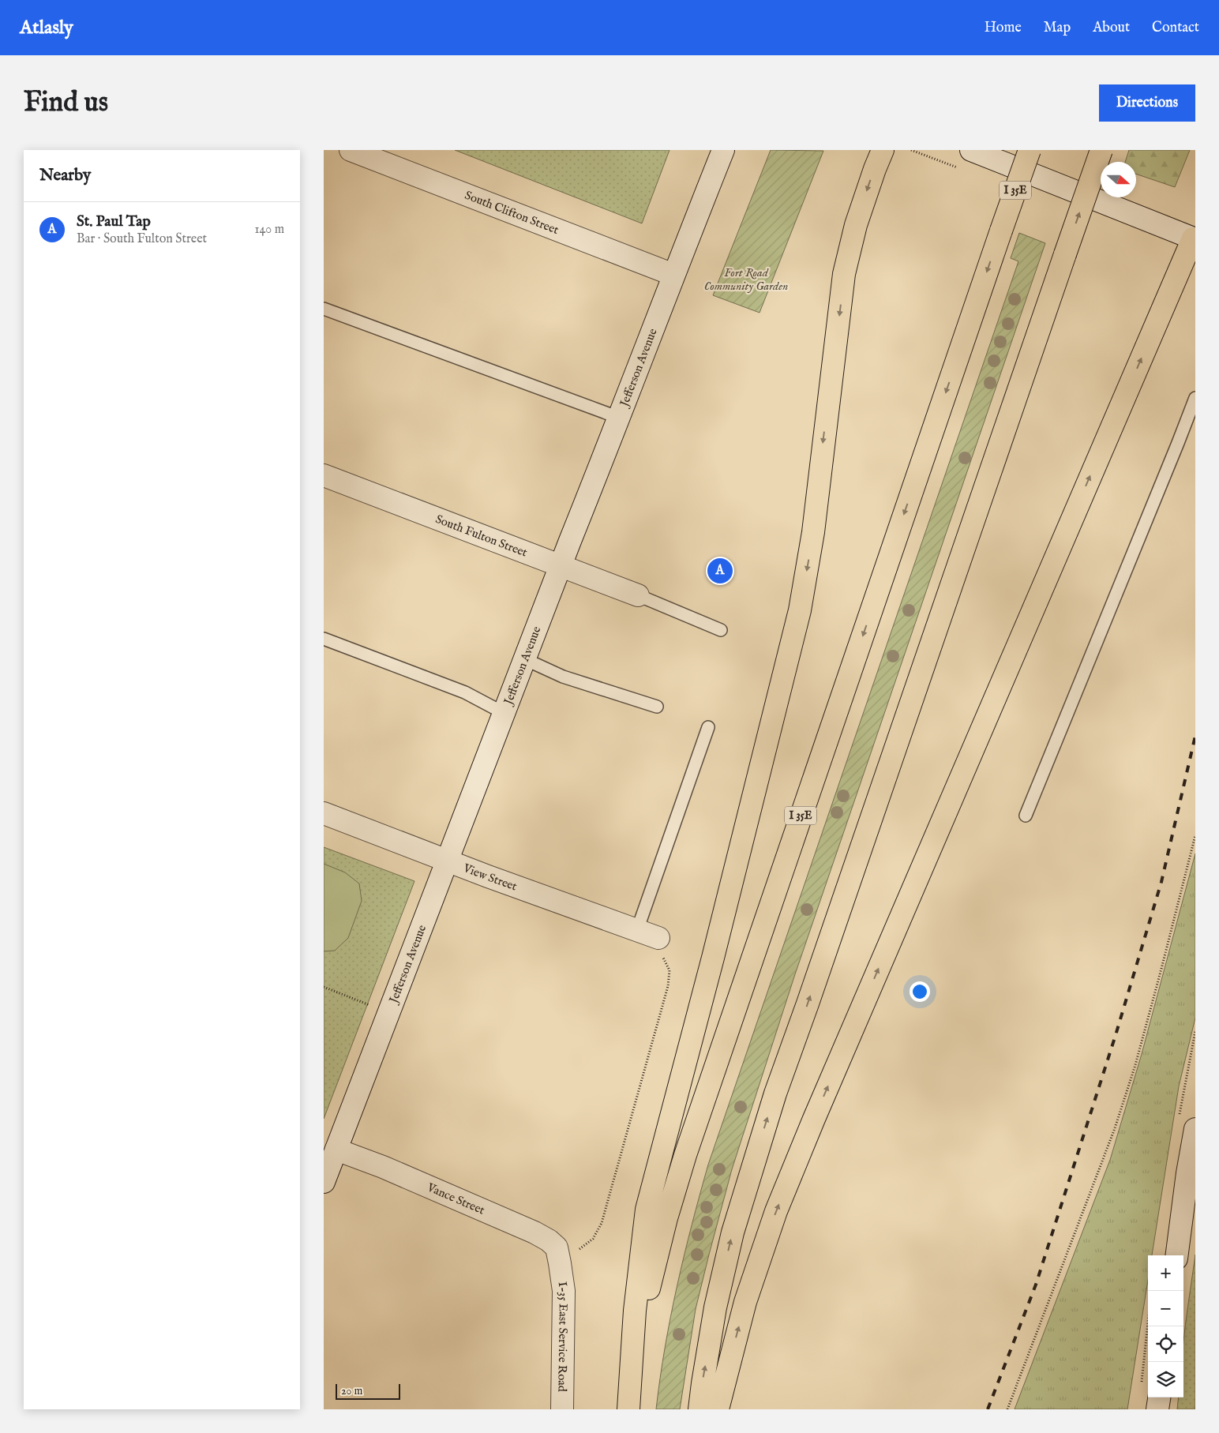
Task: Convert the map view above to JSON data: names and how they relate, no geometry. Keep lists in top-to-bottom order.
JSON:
{
  "streets": {
    "highway": ["I 35E"],
    "street": [
      "South Clifton Street",
      "Jefferson Avenue",
      "South Fulton Street",
      "View Street",
      "Vance Street",
      "I-35 East Service Road"
    ]
  },
  "crossings": [
    ["South Clifton Street", "Jefferson Avenue"],
    ["Jefferson Avenue", "South Fulton Street"],
    ["Jefferson Avenue", "View Street"],
    ["Jefferson Avenue", "Vance Street"],
    ["Vance Street", "I-35 East Service Road"]
  ],
  "parks": ["Fort Road Community Garden"],
  "scale_bar": "20 m",
  "north": "right",
  "page": {
    "header": "Atlasly",
    "nav": [
      "Home",
      "Map",
      "About",
      "Contact"
    ],
    "buttons": "Directions",
    "title": "Find us",
    "heading": "Nearby",
    "list": [
      {
        "mark": "A",
        "name": "St. Paul Tap",
        "note": "Bar · South Fulton Street",
        "value": "140 m"
      }
    ],
    "pins": "A",
    "map_buttons": ["+", "−"],
    "scale": "20 m"
  }
}
